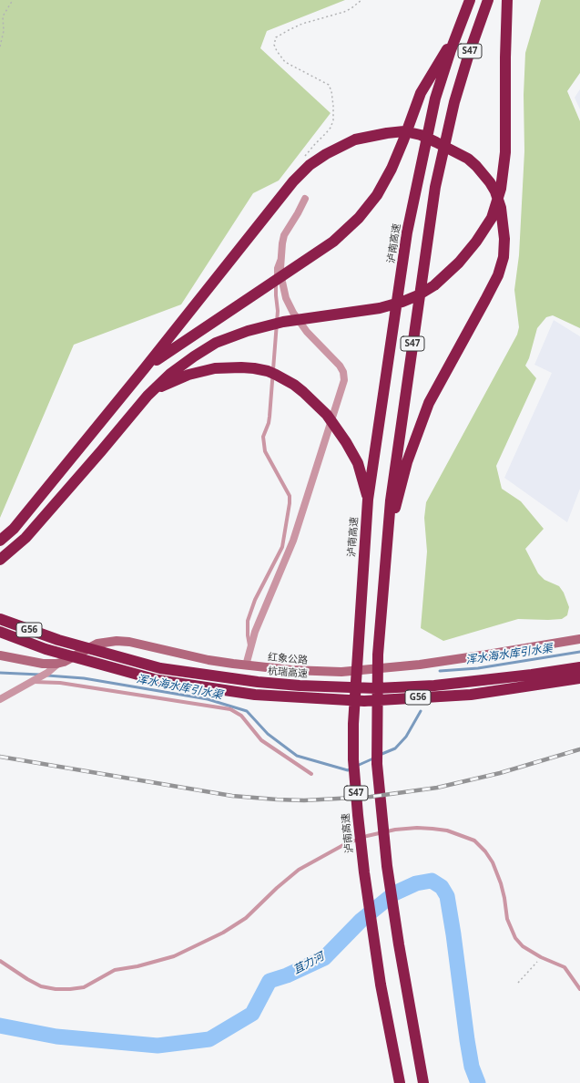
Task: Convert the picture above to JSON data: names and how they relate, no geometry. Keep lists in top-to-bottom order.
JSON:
{
  "streets": {
    "highway": [
      "S47",
      "泸南高速",
      "G56",
      "杭瑞高速"
    ],
    "main road": ["红象公路"]
  },
  "water": ["浑水海水库引水渠", "苴力河"]
}
